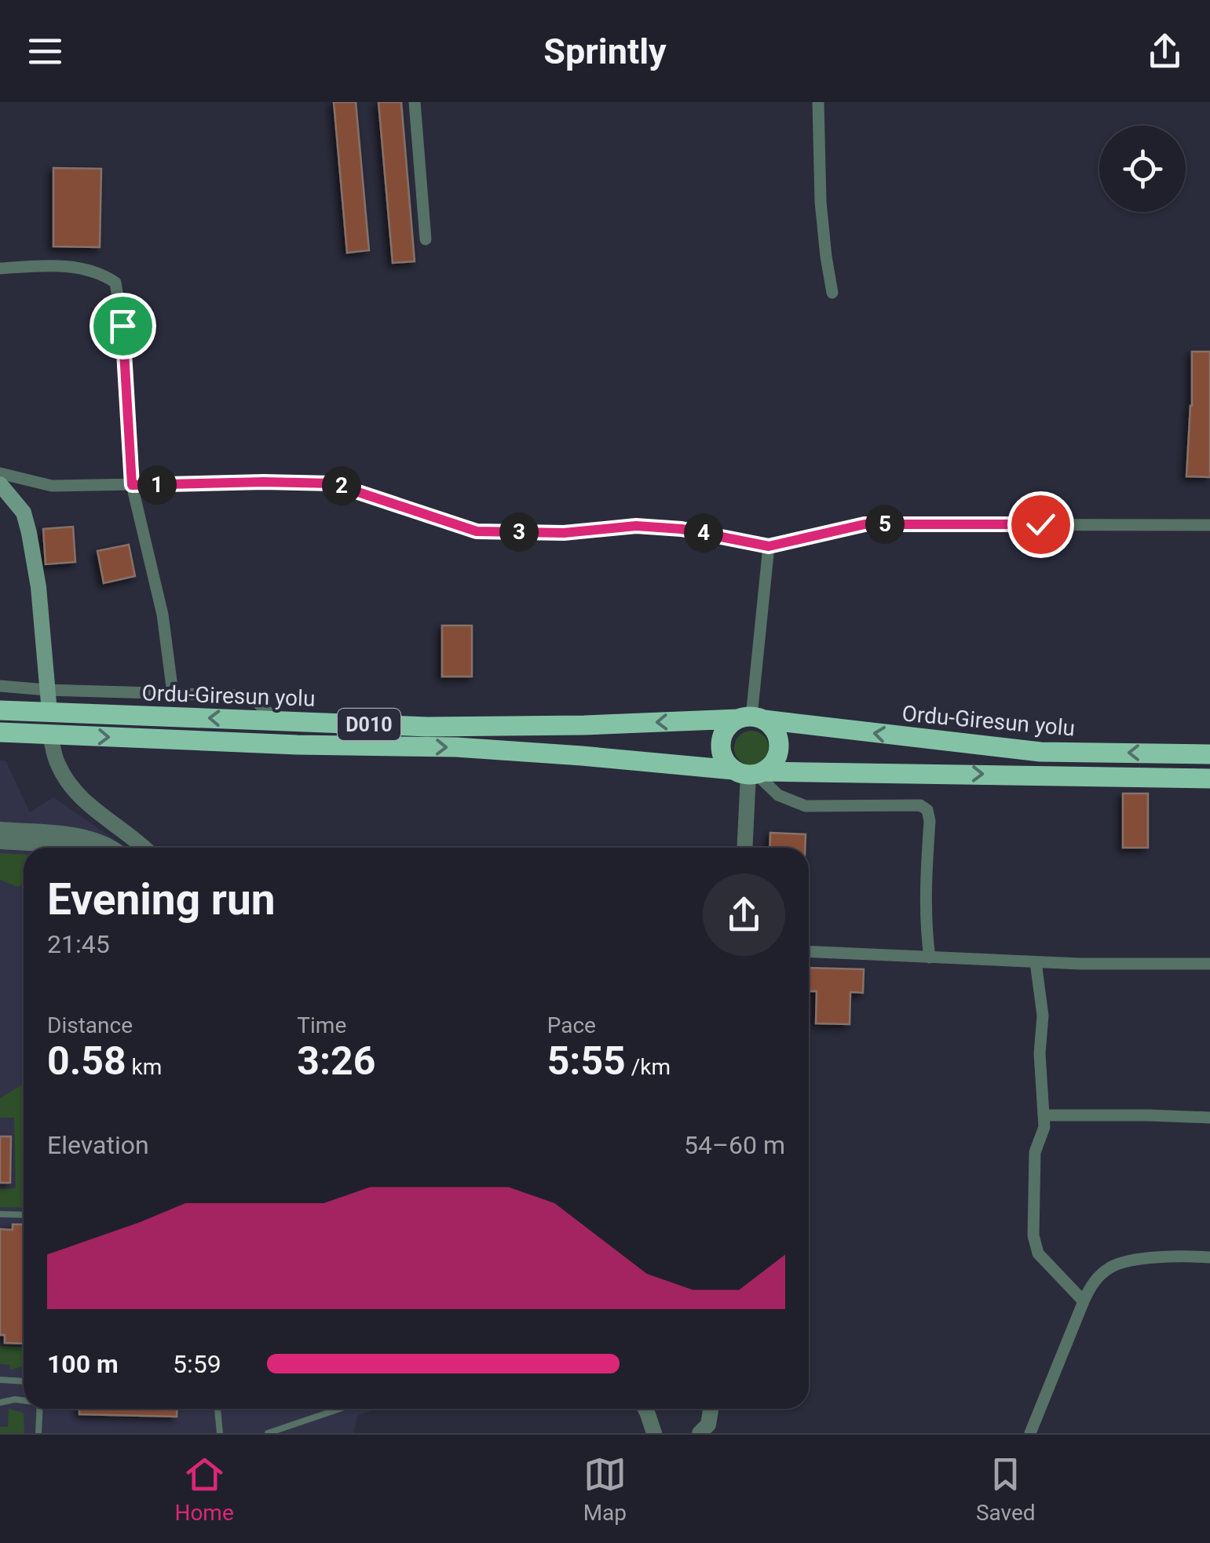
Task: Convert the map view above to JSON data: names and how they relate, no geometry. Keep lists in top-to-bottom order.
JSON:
{
  "streets": {
    "highway": ["Ordu-Giresun yolu", "D010"]
  },
  "crossings": [
    ["Ordu-Giresun yolu", "D010"]
  ],
  "page": {
    "header": "Sprintly",
    "pins": [
      "1",
      "2",
      "5",
      "3",
      "4"
    ],
    "heading": ["Evening run", "21:45"],
    "stats": [
      ["Distance", "0.58 km"],
      ["Time", "3:26"],
      ["Pace", "5:55 /km"]
    ],
    "chart": ["Elevation", "54–60 m"],
    "list": [
      {
        "name": "100 m",
        "note": "5:59"
      }
    ],
    "tabs": ["Home", "Map", "Saved"]
  }
}
